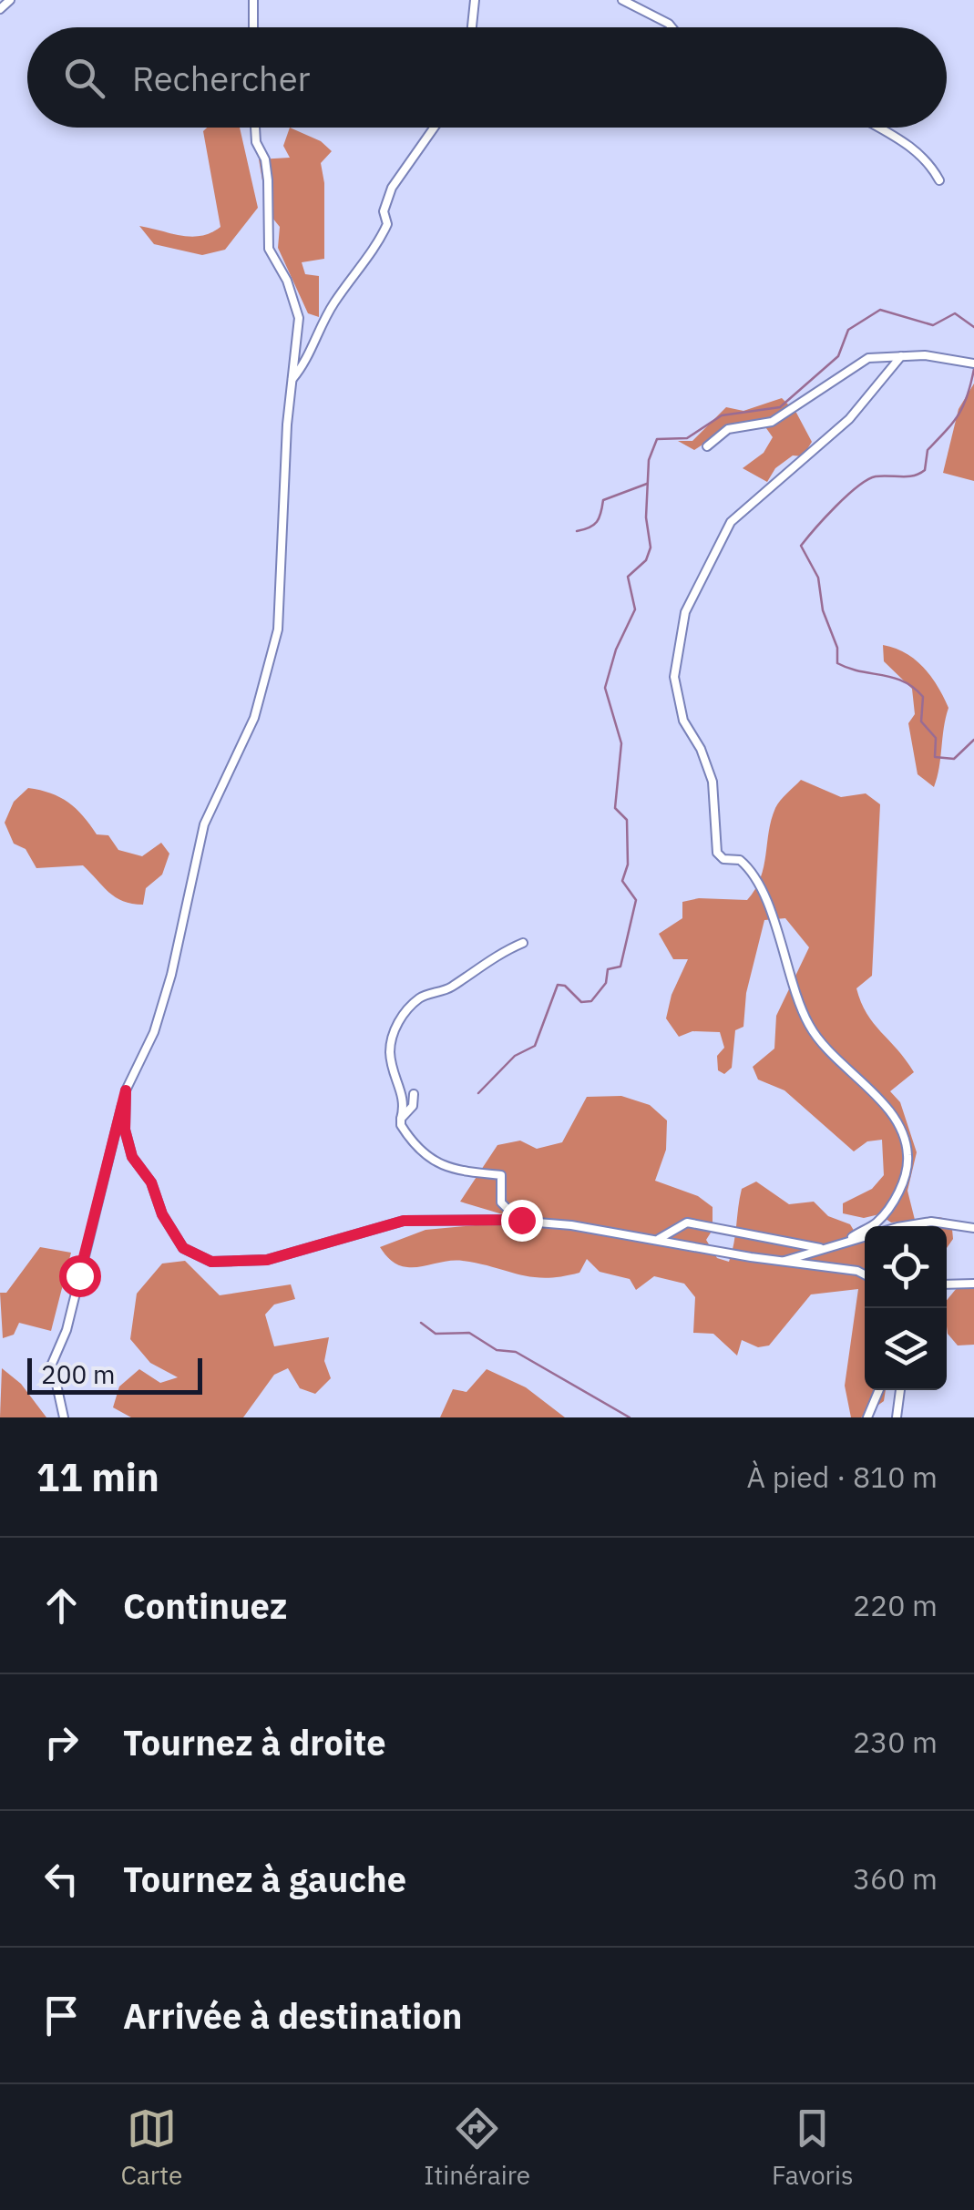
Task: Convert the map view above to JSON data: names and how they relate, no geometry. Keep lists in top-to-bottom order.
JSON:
{
  "scale_bar": "200 m",
  "page": {
    "search": "Rechercher",
    "scale": "200 m",
    "heading": ["11 min", "À pied · 810 m"],
    "list": [
      ["Continuez", "220 m"],
      ["Tournez à droite", "230 m"],
      ["Tournez à gauche", "360 m"],
      "Arrivée à destination"
    ],
    "nav": ["Carte", "Itinéraire", "Favoris"]
  }
}
